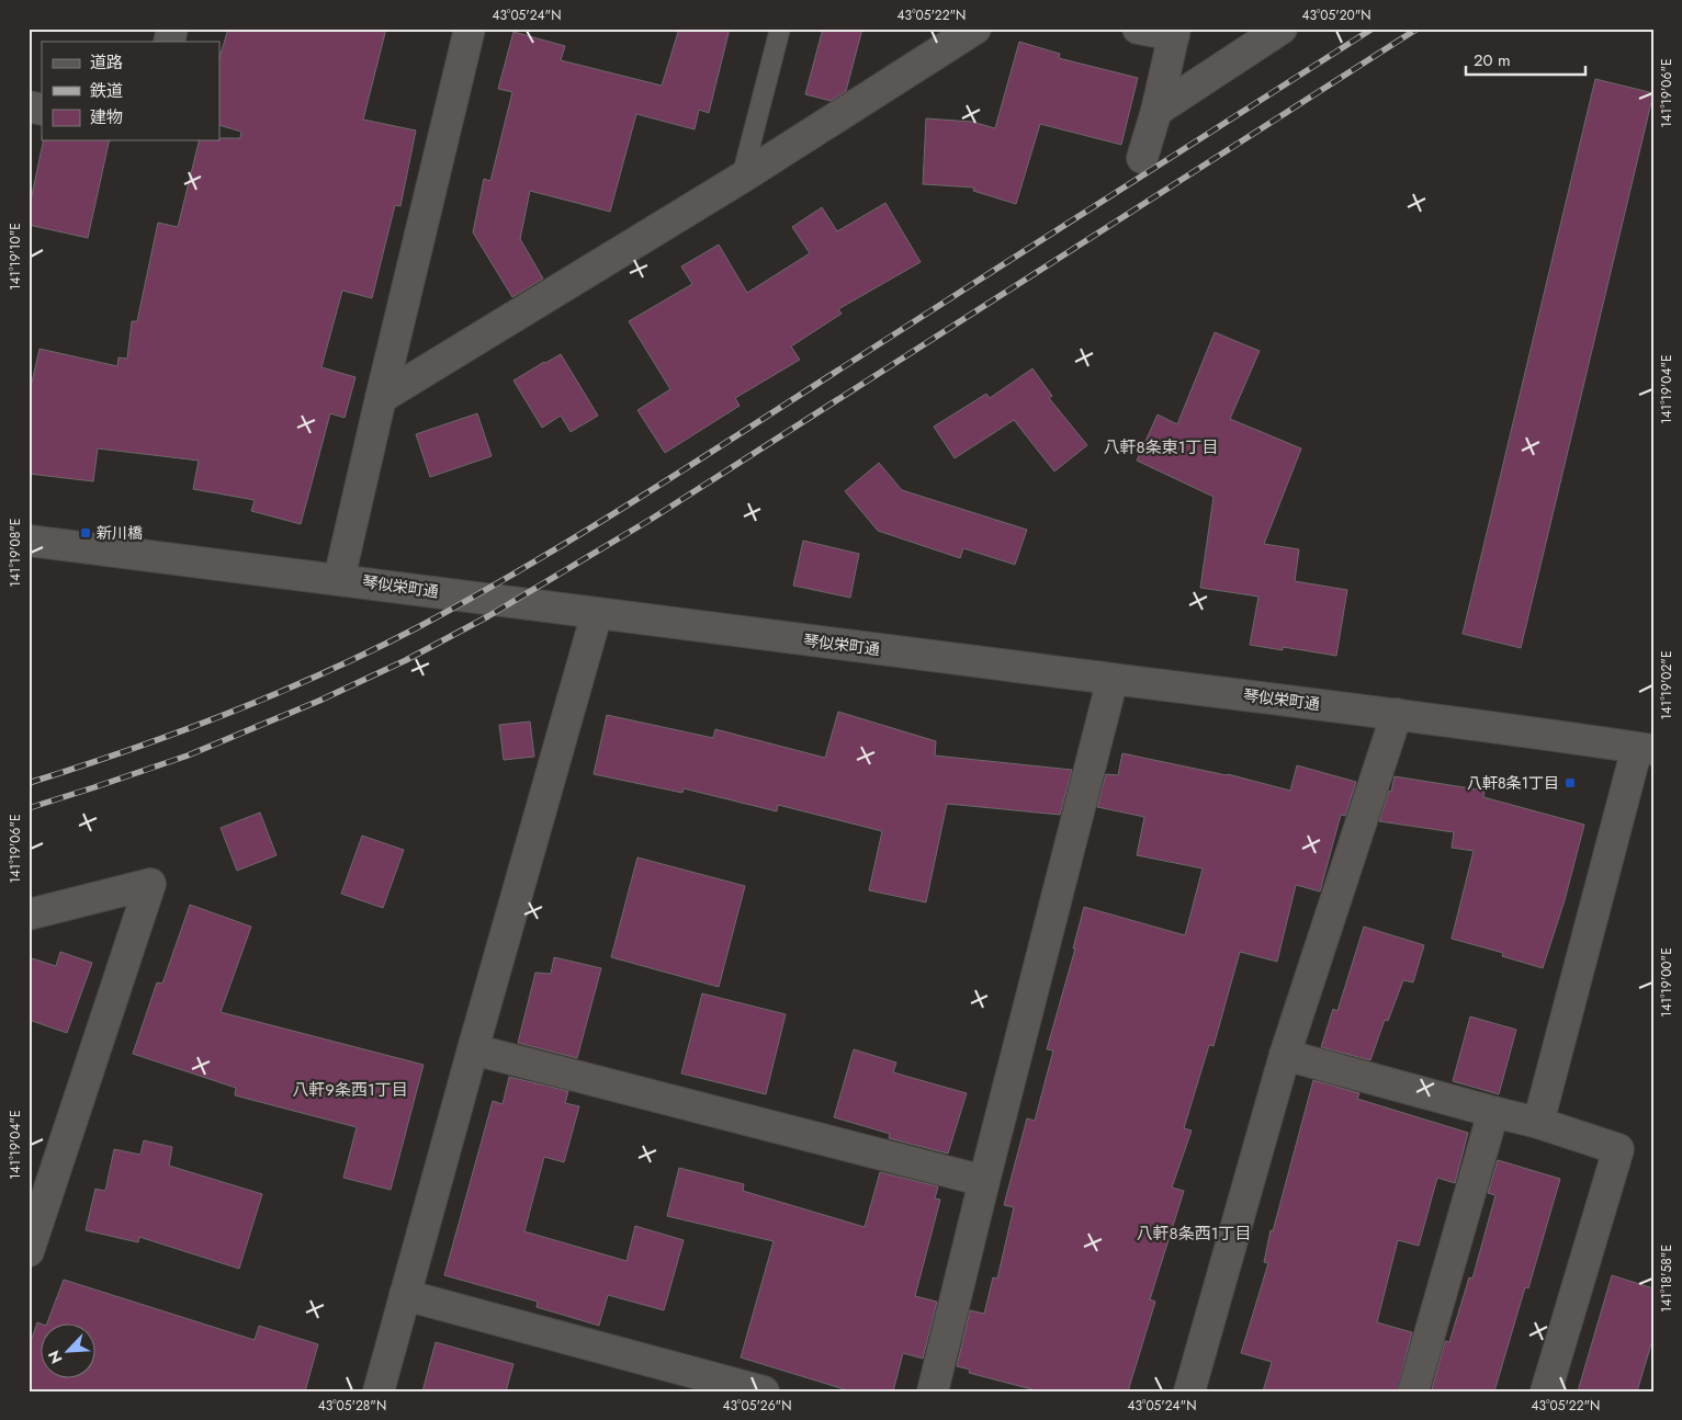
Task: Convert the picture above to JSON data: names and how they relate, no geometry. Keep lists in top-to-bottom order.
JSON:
{
  "streets": {
    "street": ["琴似栄町通"]
  },
  "districts": ["八軒8条東1丁目", "八軒9条西1丁目", "八軒8条西1丁目"],
  "places": {
    "transit": ["新川橋", "八軒8条1丁目"]
  },
  "legend": ["道路", "鉄道", "建物"],
  "scale_bar": "20 m",
  "north": "bottom left",
  "coordinates": [
    "43°05'24\"N",
    "43°05'22\"N",
    "43°05'20\"N",
    "141°19'06\"E",
    "141°19'10\"E",
    "141°19'04\"E",
    "141°19'08\"E",
    "141°19'02\"E",
    "141°19'00\"E",
    "141°18'58\"E",
    "43°05'28\"N",
    "43°05'26\"N"
  ]
}
